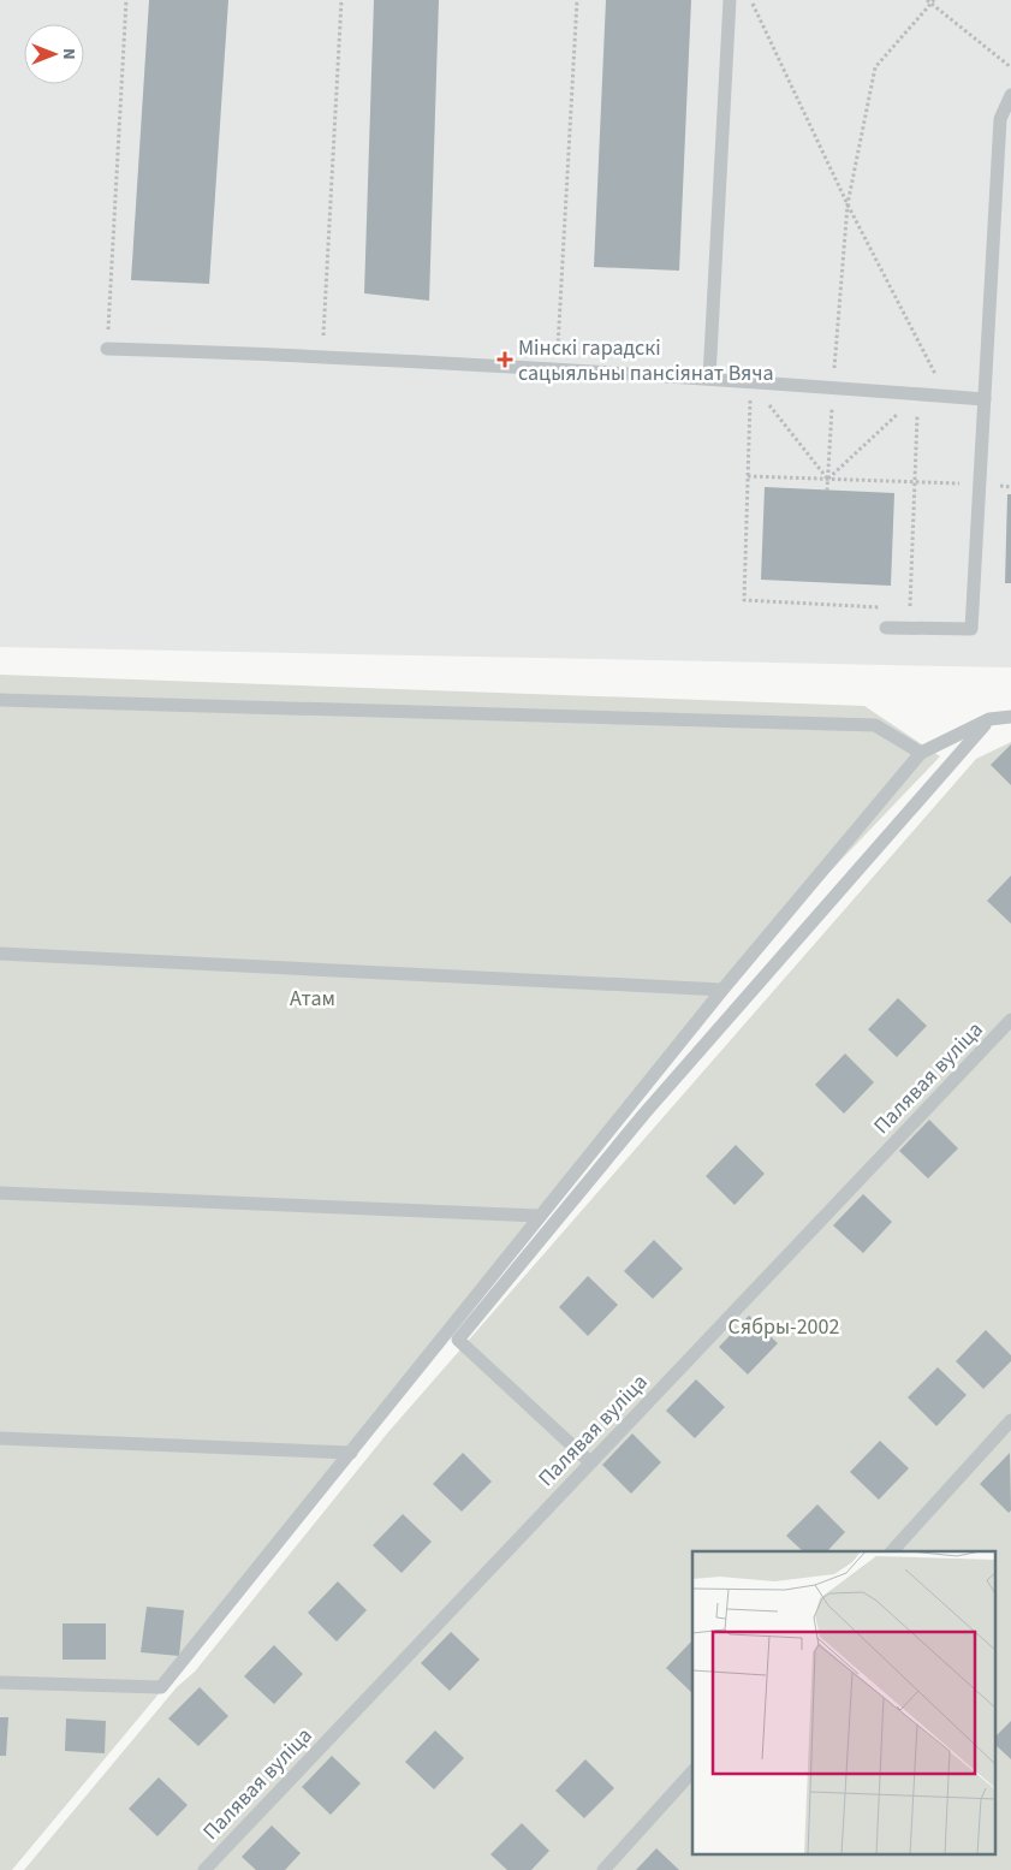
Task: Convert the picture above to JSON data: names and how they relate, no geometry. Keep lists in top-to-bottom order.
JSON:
{
  "streets": {
    "lane": ["Палявая вуліца"]
  },
  "parks": ["Атам", "Сябры-2002"],
  "places": {
    "health": ["Мінскі гарадскі сацыяльны пансіянат Вяча"]
  },
  "north": "right"
}
